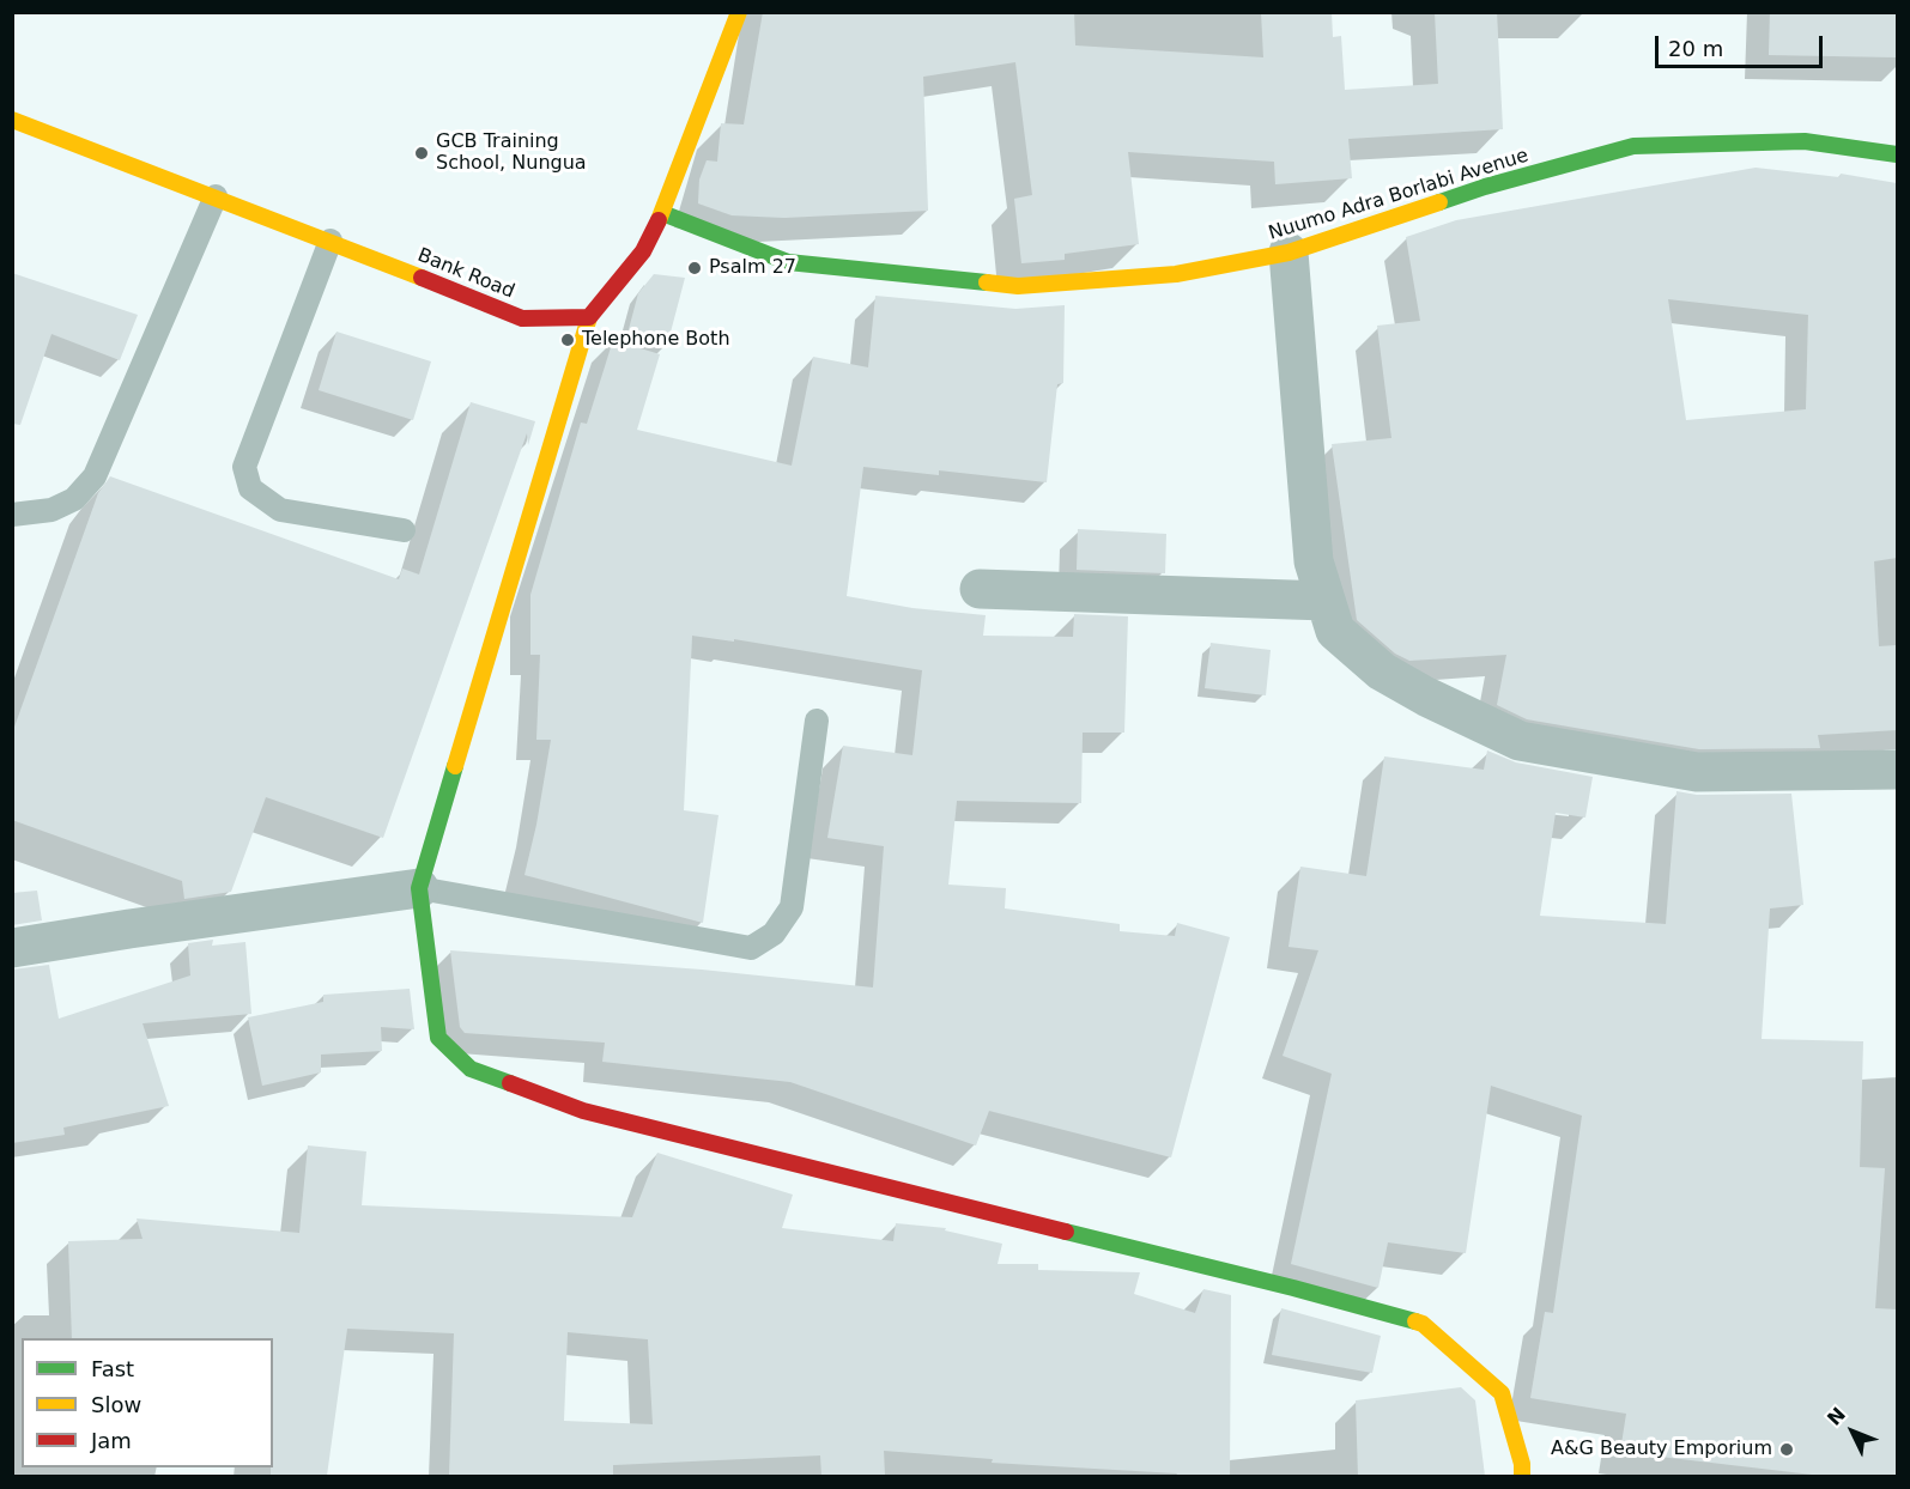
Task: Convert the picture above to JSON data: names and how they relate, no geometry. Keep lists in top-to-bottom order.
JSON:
{
  "streets": {
    "street": ["Nuumo Adra Borlabi Avenue", "Bank Road"]
  },
  "places": [
    "GCB Training School, Nungua",
    "Psalm 27",
    "Telephone Both",
    "A&G Beauty Emporium"
  ],
  "legend": ["Fast", "Slow", "Jam"],
  "scale_bar": "20 m",
  "north": "top left"
}
